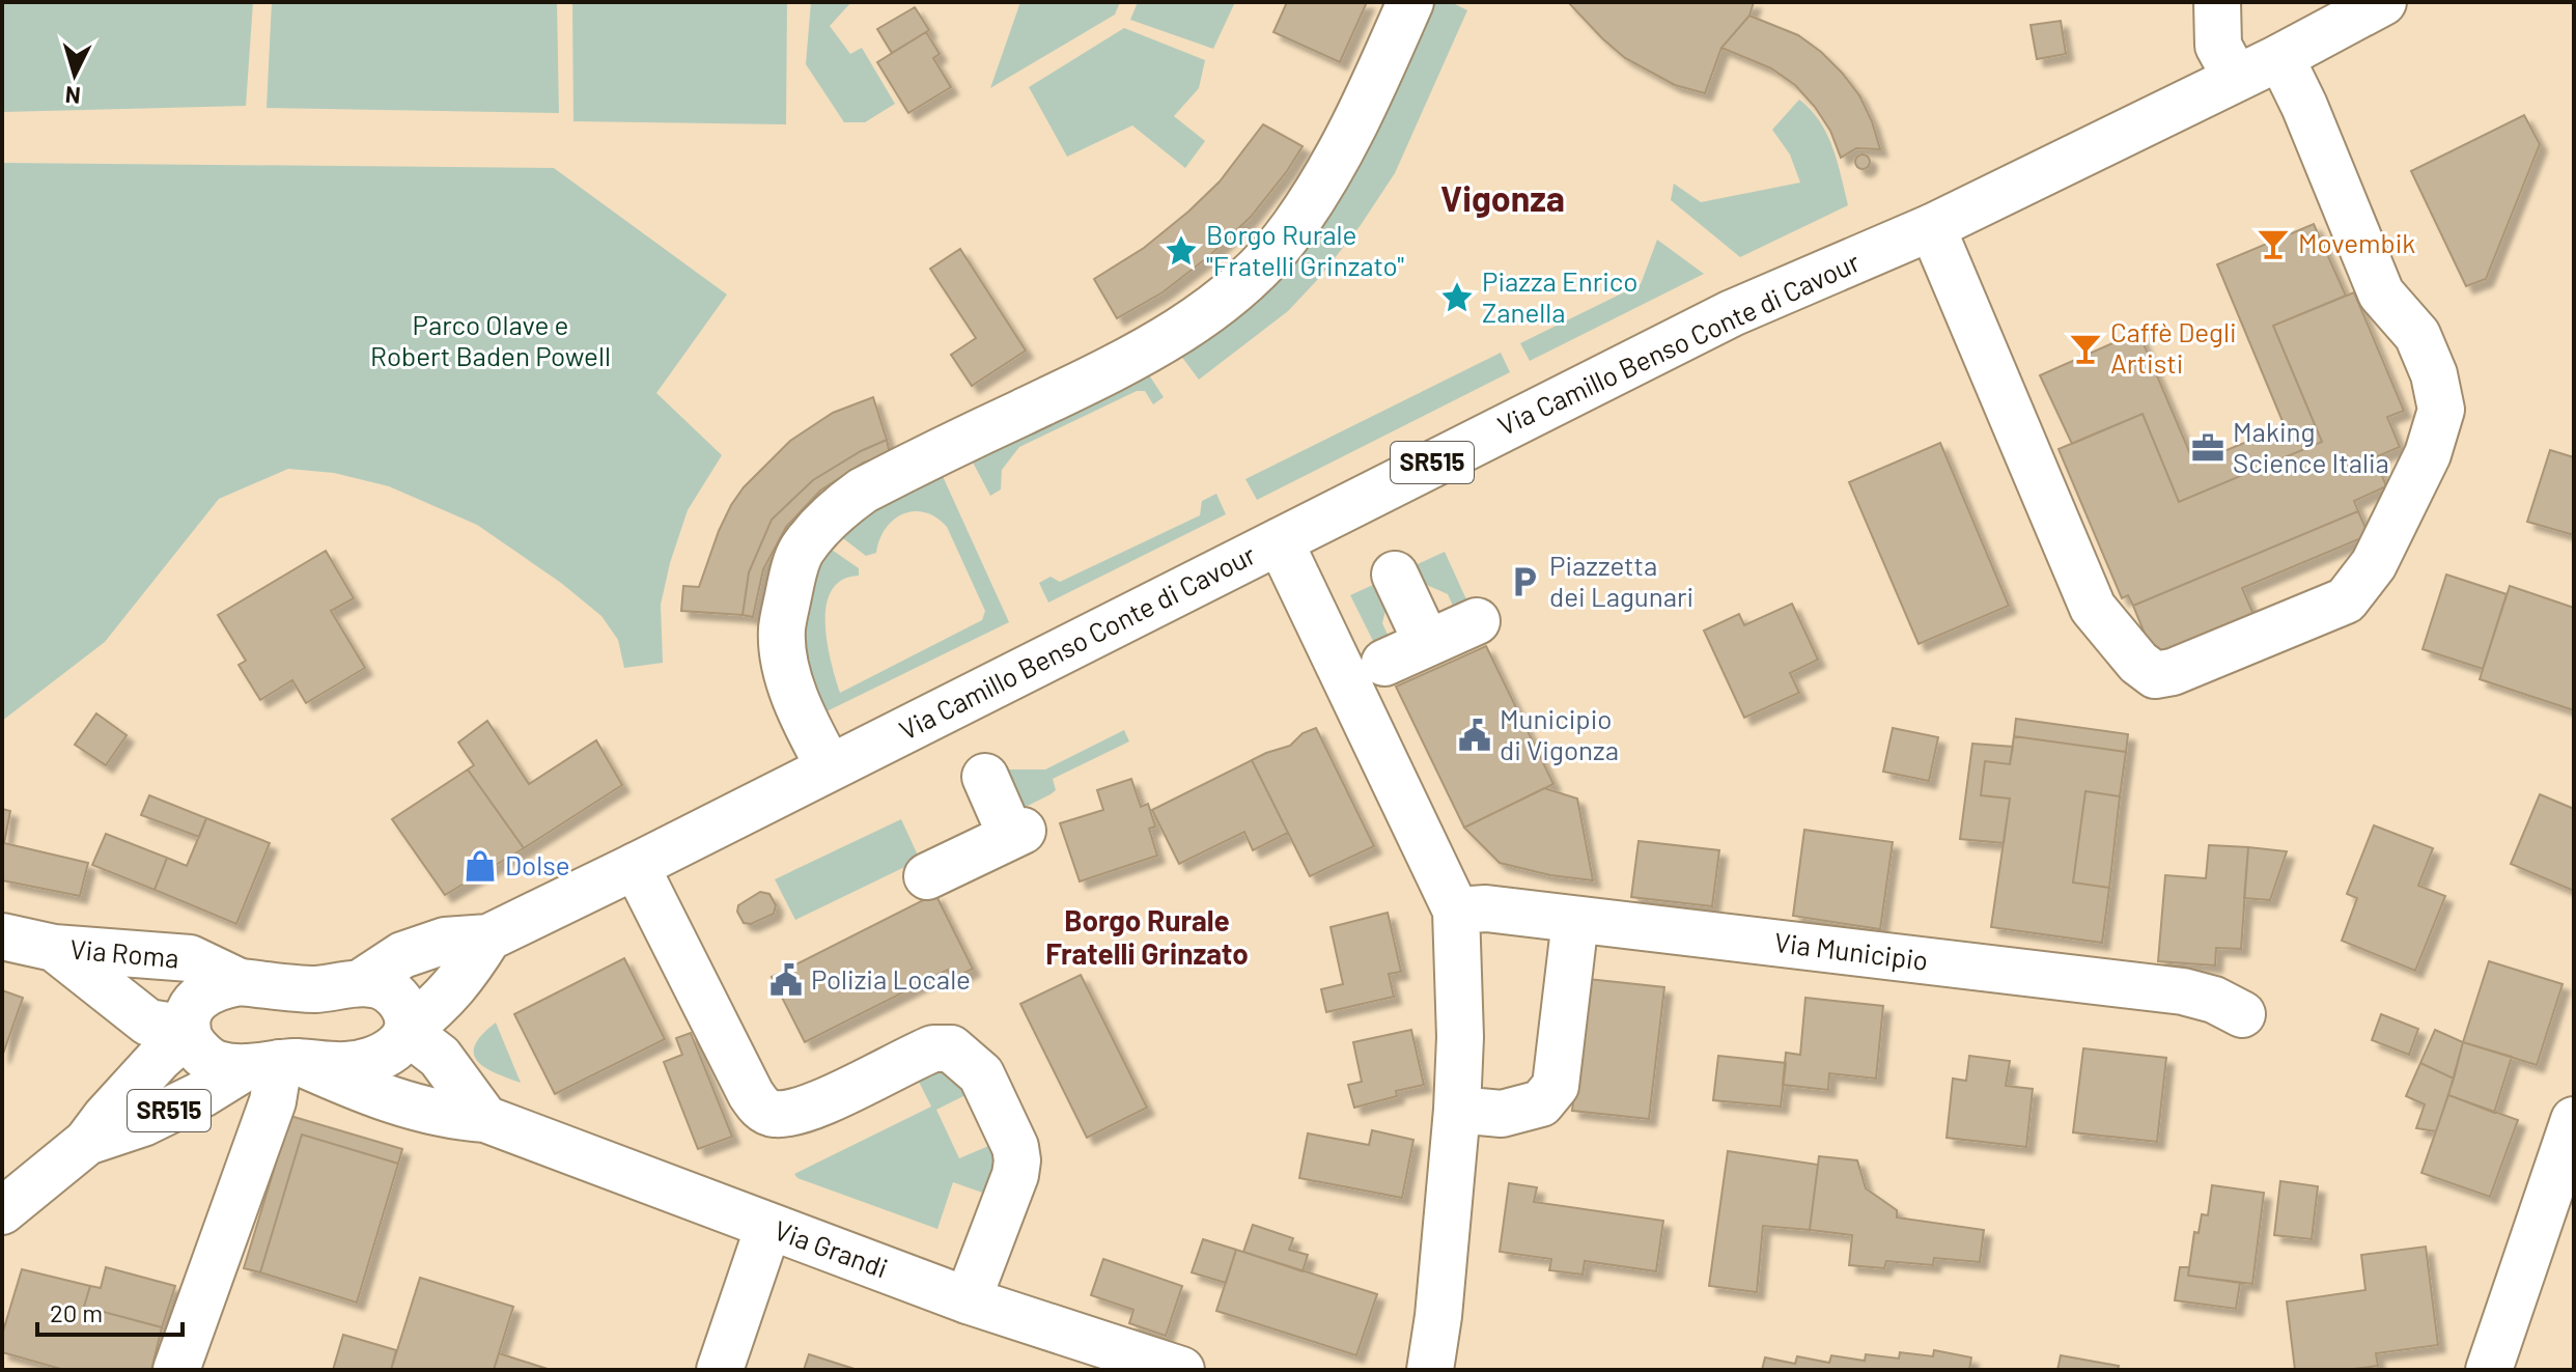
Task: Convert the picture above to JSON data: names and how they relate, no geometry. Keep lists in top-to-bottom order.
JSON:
{
  "streets": {
    "main road": [
      "Via Camillo Benso Conte di Cavour",
      "SR515",
      "Via Municipio",
      "Via Roma",
      "Via Grandi"
    ]
  },
  "crossings": [
    ["Via Camillo Benso Conte di Cavour", "SR515"],
    ["SR515", "Via Roma"],
    ["SR515", "Via Grandi"]
  ],
  "districts": ["Vigonza", "Borgo Rurale Fratelli Grinzato"],
  "parks": ["Parco Olave e Robert Baden Powell"],
  "places": {
    "bar": ["Movembik", "Caffè Degli Artisti"],
    "place": ["Borgo Rurale \"Fratelli Grinzato\"", "Piazza Enrico Zanella"],
    "office": ["Making Science Italia"],
    "parking": ["Piazzetta dei Lagunari"],
    "public building": ["Municipio di Vigonza", "Polizia Locale"],
    "shop": ["Dolse"]
  },
  "scale_bar": "20 m",
  "north": "bottom"
}
